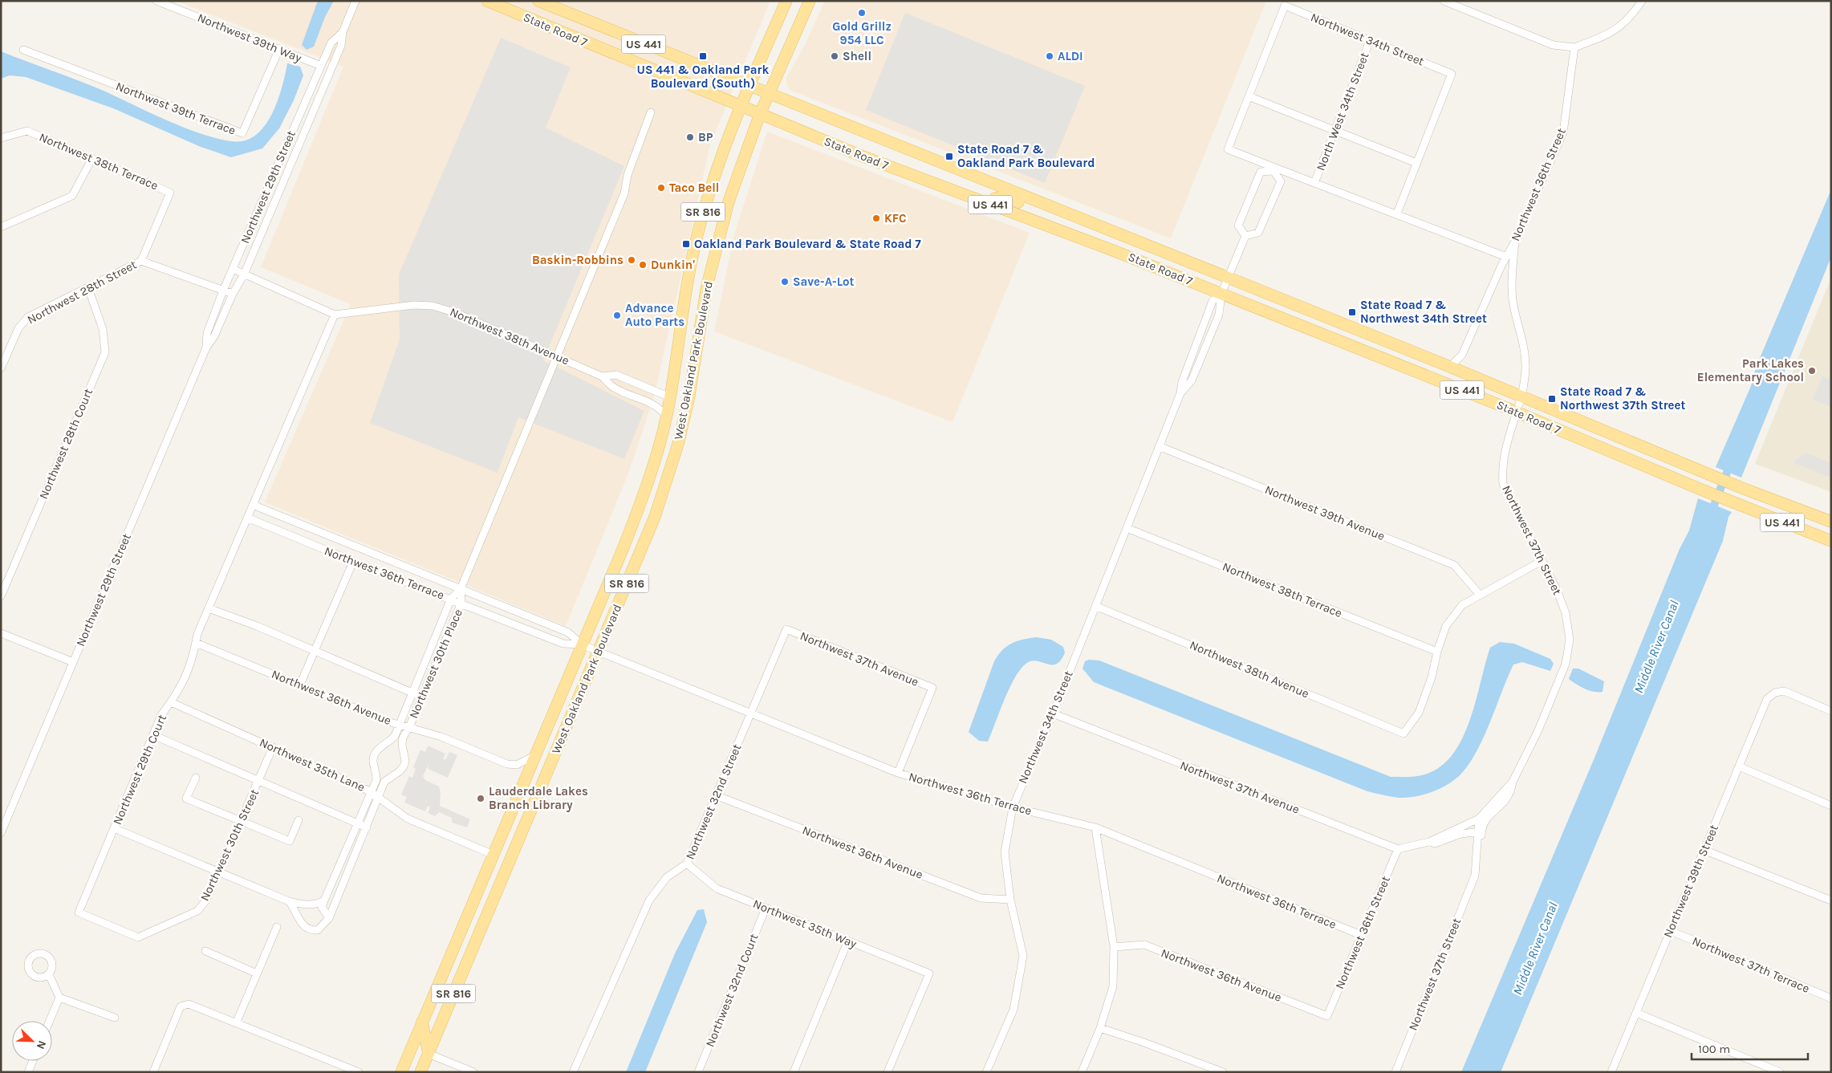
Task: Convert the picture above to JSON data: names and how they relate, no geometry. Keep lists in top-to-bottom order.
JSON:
{
  "streets": {
    "main road": [
      "State Road 7",
      "US 441",
      "SR 816",
      "West Oakland Park Boulevard"
    ],
    "street": [
      "Northwest 39th Way",
      "Northwest 34th Street",
      "Northwest 39th Terrace",
      "North West 34th Street",
      "Northwest 38th Terrace",
      "Northwest 36th Street",
      "Northwest 29th Street",
      "Northwest 28th Street",
      "Northwest 38th Avenue",
      "Northwest 28th Court",
      "Northwest 39th Avenue",
      "Northwest 37th Street",
      "Northwest 36th Terrace",
      "Northwest 37th Avenue",
      "Northwest 30th Place",
      "Northwest 36th Avenue",
      "Northwest 35th Lane",
      "Northwest 29th Court",
      "Northwest 32nd Street",
      "Northwest 30th Street",
      "Northwest 39th Street",
      "Northwest 35th Way",
      "Northwest 37th Terrace",
      "Northwest 32nd Court"
    ]
  },
  "crossings": [
    ["State Road 7", "Northwest 34th Street"],
    ["State Road 7", "Northwest 36th Street"],
    ["State Road 7", "West Oakland Park Boulevard"],
    ["State Road 7", "Northwest 37th Street"],
    ["Northwest 39th Way", "Northwest 39th Terrace"],
    ["Northwest 39th Way", "Northwest 29th Street"],
    ["Northwest 34th Street", "North West 34th Street"],
    ["Northwest 34th Street", "Northwest 38th Terrace"],
    ["Northwest 34th Street", "Northwest 36th Street"],
    ["Northwest 34th Street", "Northwest 38th Avenue"],
    ["Northwest 34th Street", "Northwest 39th Avenue"],
    ["Northwest 34th Street", "Northwest 36th Terrace"],
    ["Northwest 34th Street", "Northwest 37th Avenue"],
    ["Northwest 34th Street", "Northwest 36th Avenue"],
    ["Northwest 38th Terrace", "Northwest 28th Street"],
    ["Northwest 38th Terrace", "Northwest 38th Avenue"],
    ["Northwest 36th Street", "Northwest 37th Street"],
    ["Northwest 36th Street", "Northwest 36th Terrace"],
    ["Northwest 36th Street", "Northwest 37th Avenue"],
    ["Northwest 36th Street", "Northwest 36th Avenue"],
    ["Northwest 28th Street", "Northwest 28th Court"],
    ["Northwest 38th Avenue", "West Oakland Park Boulevard"],
    ["West Oakland Park Boulevard", "Northwest 36th Terrace"],
    ["West Oakland Park Boulevard", "Northwest 36th Avenue"],
    ["West Oakland Park Boulevard", "Northwest 35th Lane"],
    ["Northwest 36th Terrace", "Northwest 37th Avenue"],
    ["Northwest 36th Terrace", "Northwest 30th Place"],
    ["Northwest 36th Terrace", "Northwest 29th Court"],
    ["Northwest 36th Terrace", "Northwest 32nd Street"],
    ["Northwest 37th Avenue", "Northwest 32nd Street"],
    ["Northwest 30th Place", "Northwest 36th Avenue"],
    ["Northwest 30th Place", "Northwest 35th Lane"],
    ["Northwest 36th Avenue", "Northwest 29th Court"],
    ["Northwest 36th Avenue", "Northwest 32nd Street"],
    ["Northwest 35th Lane", "Northwest 29th Court"],
    ["Northwest 35th Lane", "Northwest 30th Street"],
    ["Northwest 29th Court", "Northwest 30th Street"],
    ["Northwest 32nd Street", "Northwest 35th Way"],
    ["Northwest 39th Street", "Northwest 37th Terrace"],
    ["Northwest 35th Way", "Northwest 32nd Court"]
  ],
  "water": ["Middle River Canal"],
  "places": {
    "other": [
      "Gold Grillz 954 LLC",
      "Shell",
      "ALDI",
      "BP",
      "Taco Bell",
      "KFC",
      "Baskin-Robbins",
      "Dunkin'",
      "Save-A-Lot",
      "Advance Auto Parts",
      "Park Lakes Elementary School",
      "Lauderdale Lakes Branch Library"
    ],
    "transit": [
      "US 441 & Oakland Park Boulevard (South)",
      "State Road 7 & Oakland Park Boulevard",
      "Oakland Park Boulevard & State Road 7",
      "State Road 7 & Northwest 34th Street",
      "State Road 7 & Northwest 37th Street"
    ]
  },
  "scale_bar": "100 m",
  "north": "bottom right"
}
